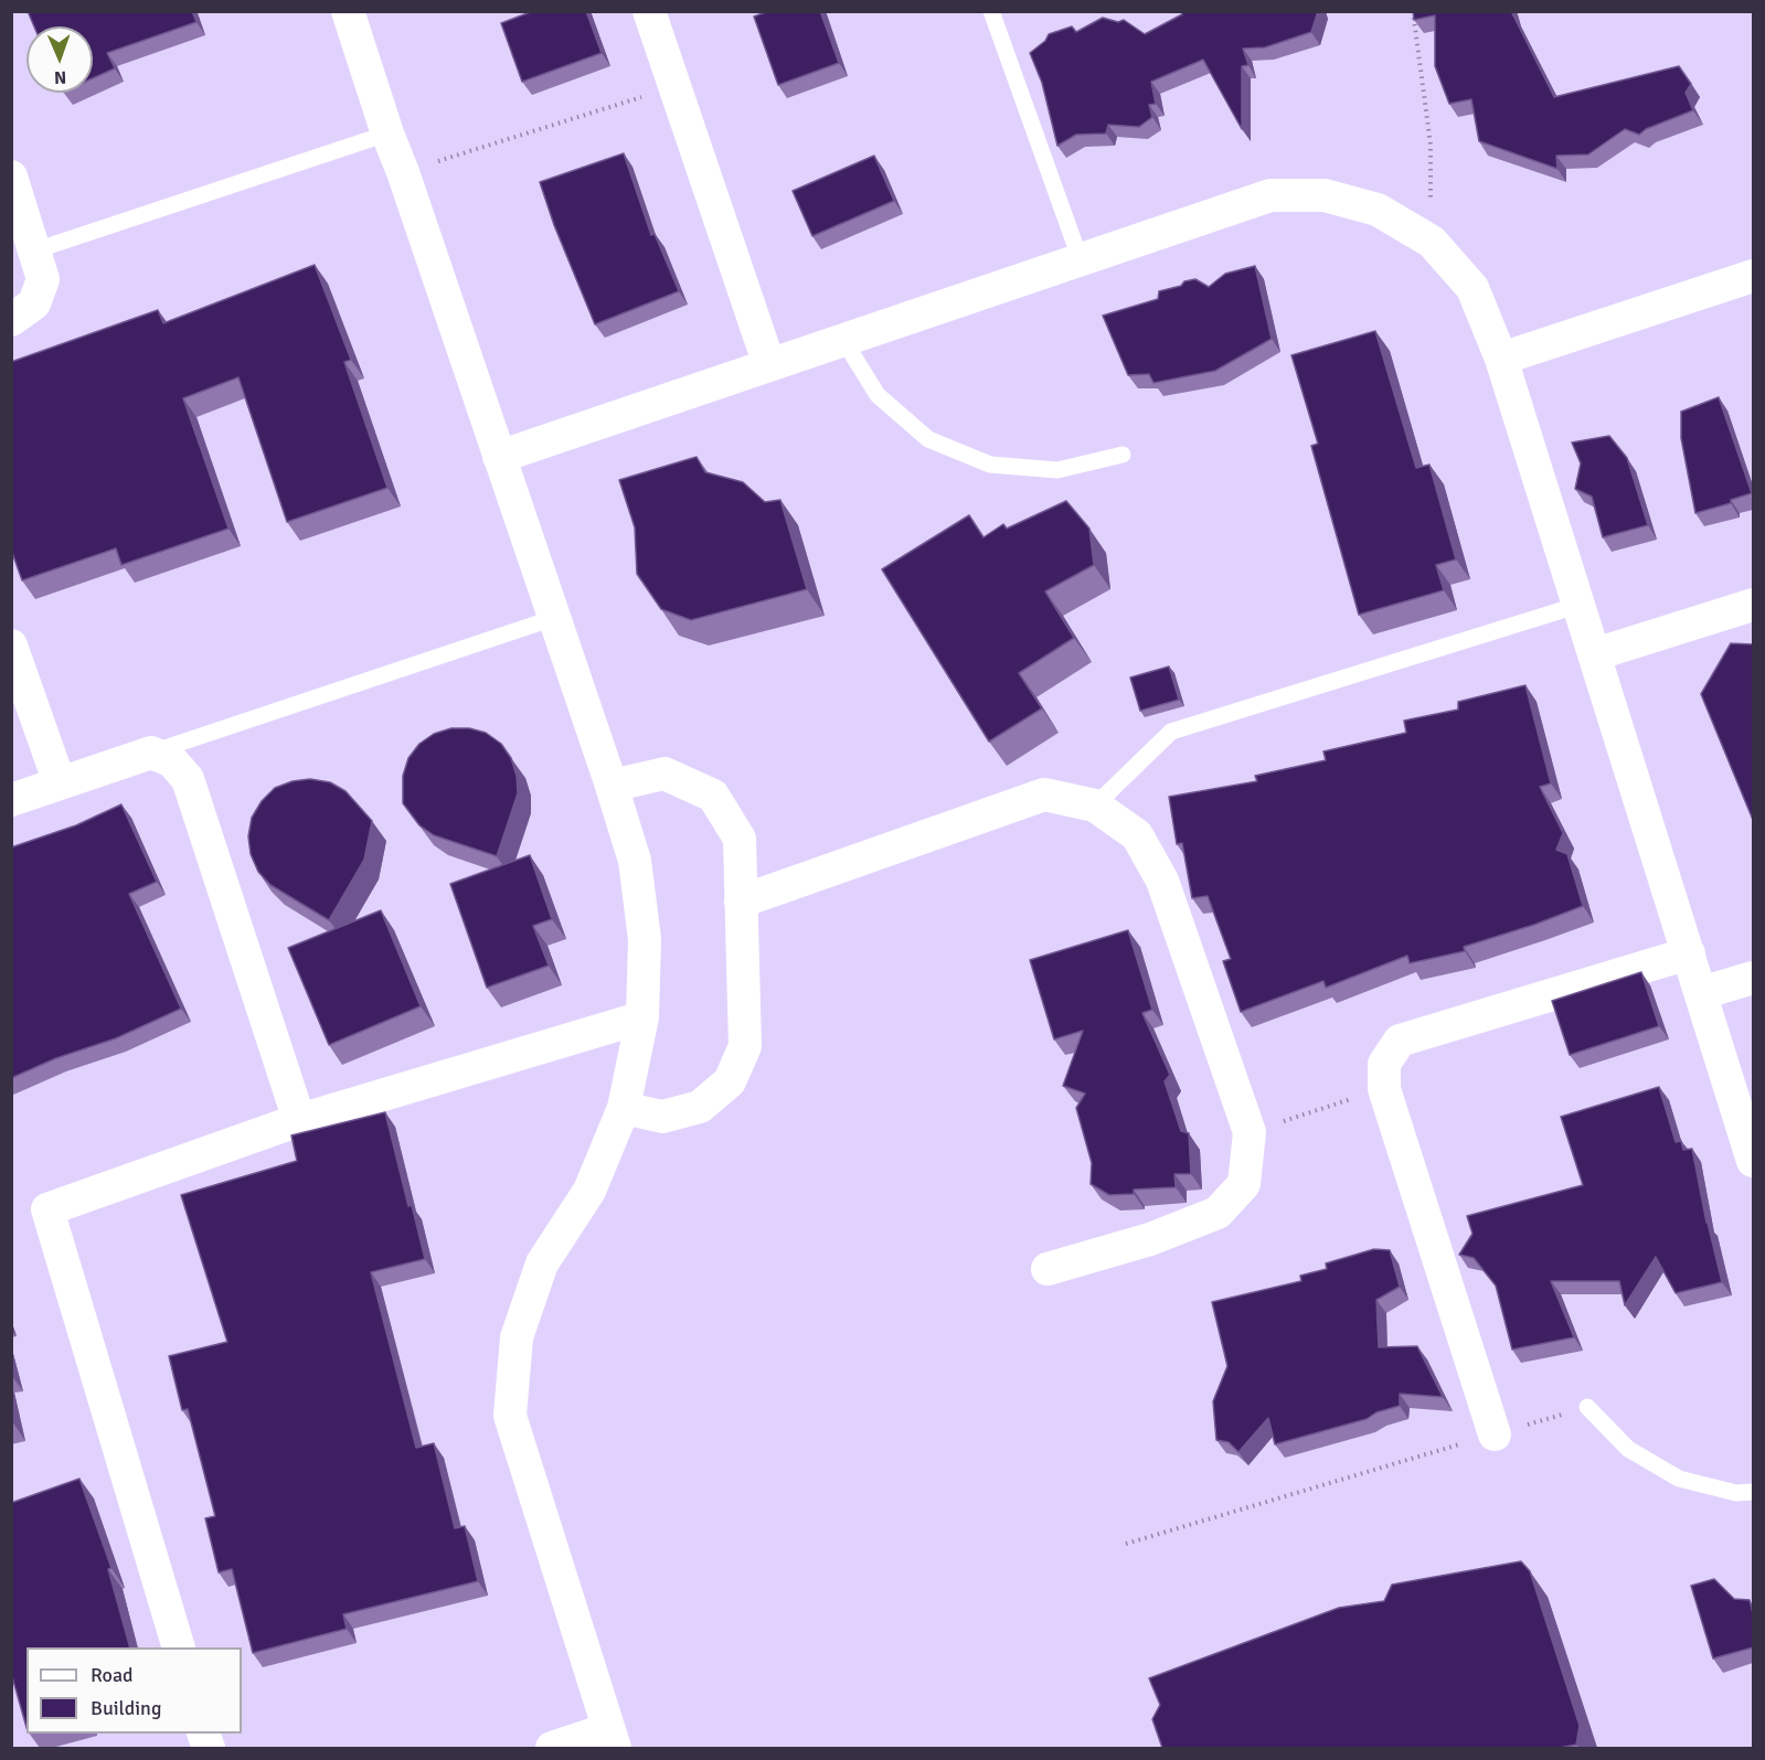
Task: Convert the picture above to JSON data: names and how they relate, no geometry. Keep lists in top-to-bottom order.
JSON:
{
  "legend": ["Road", "Building"],
  "north": "bottom"
}
